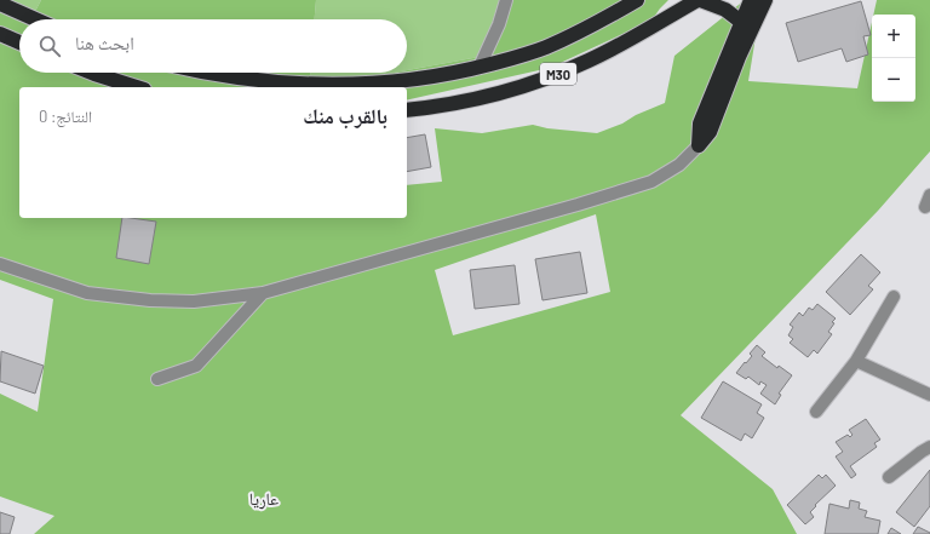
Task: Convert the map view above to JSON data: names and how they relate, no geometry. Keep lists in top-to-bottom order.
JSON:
{
  "streets": {
    "highway": ["M30"]
  },
  "districts": ["عاريا"],
  "page": {
    "map_buttons": ["+", "−"],
    "search": "ابحث هنا",
    "heading": ["بالقرب منك", "النتائج: 0"]
  }
}
